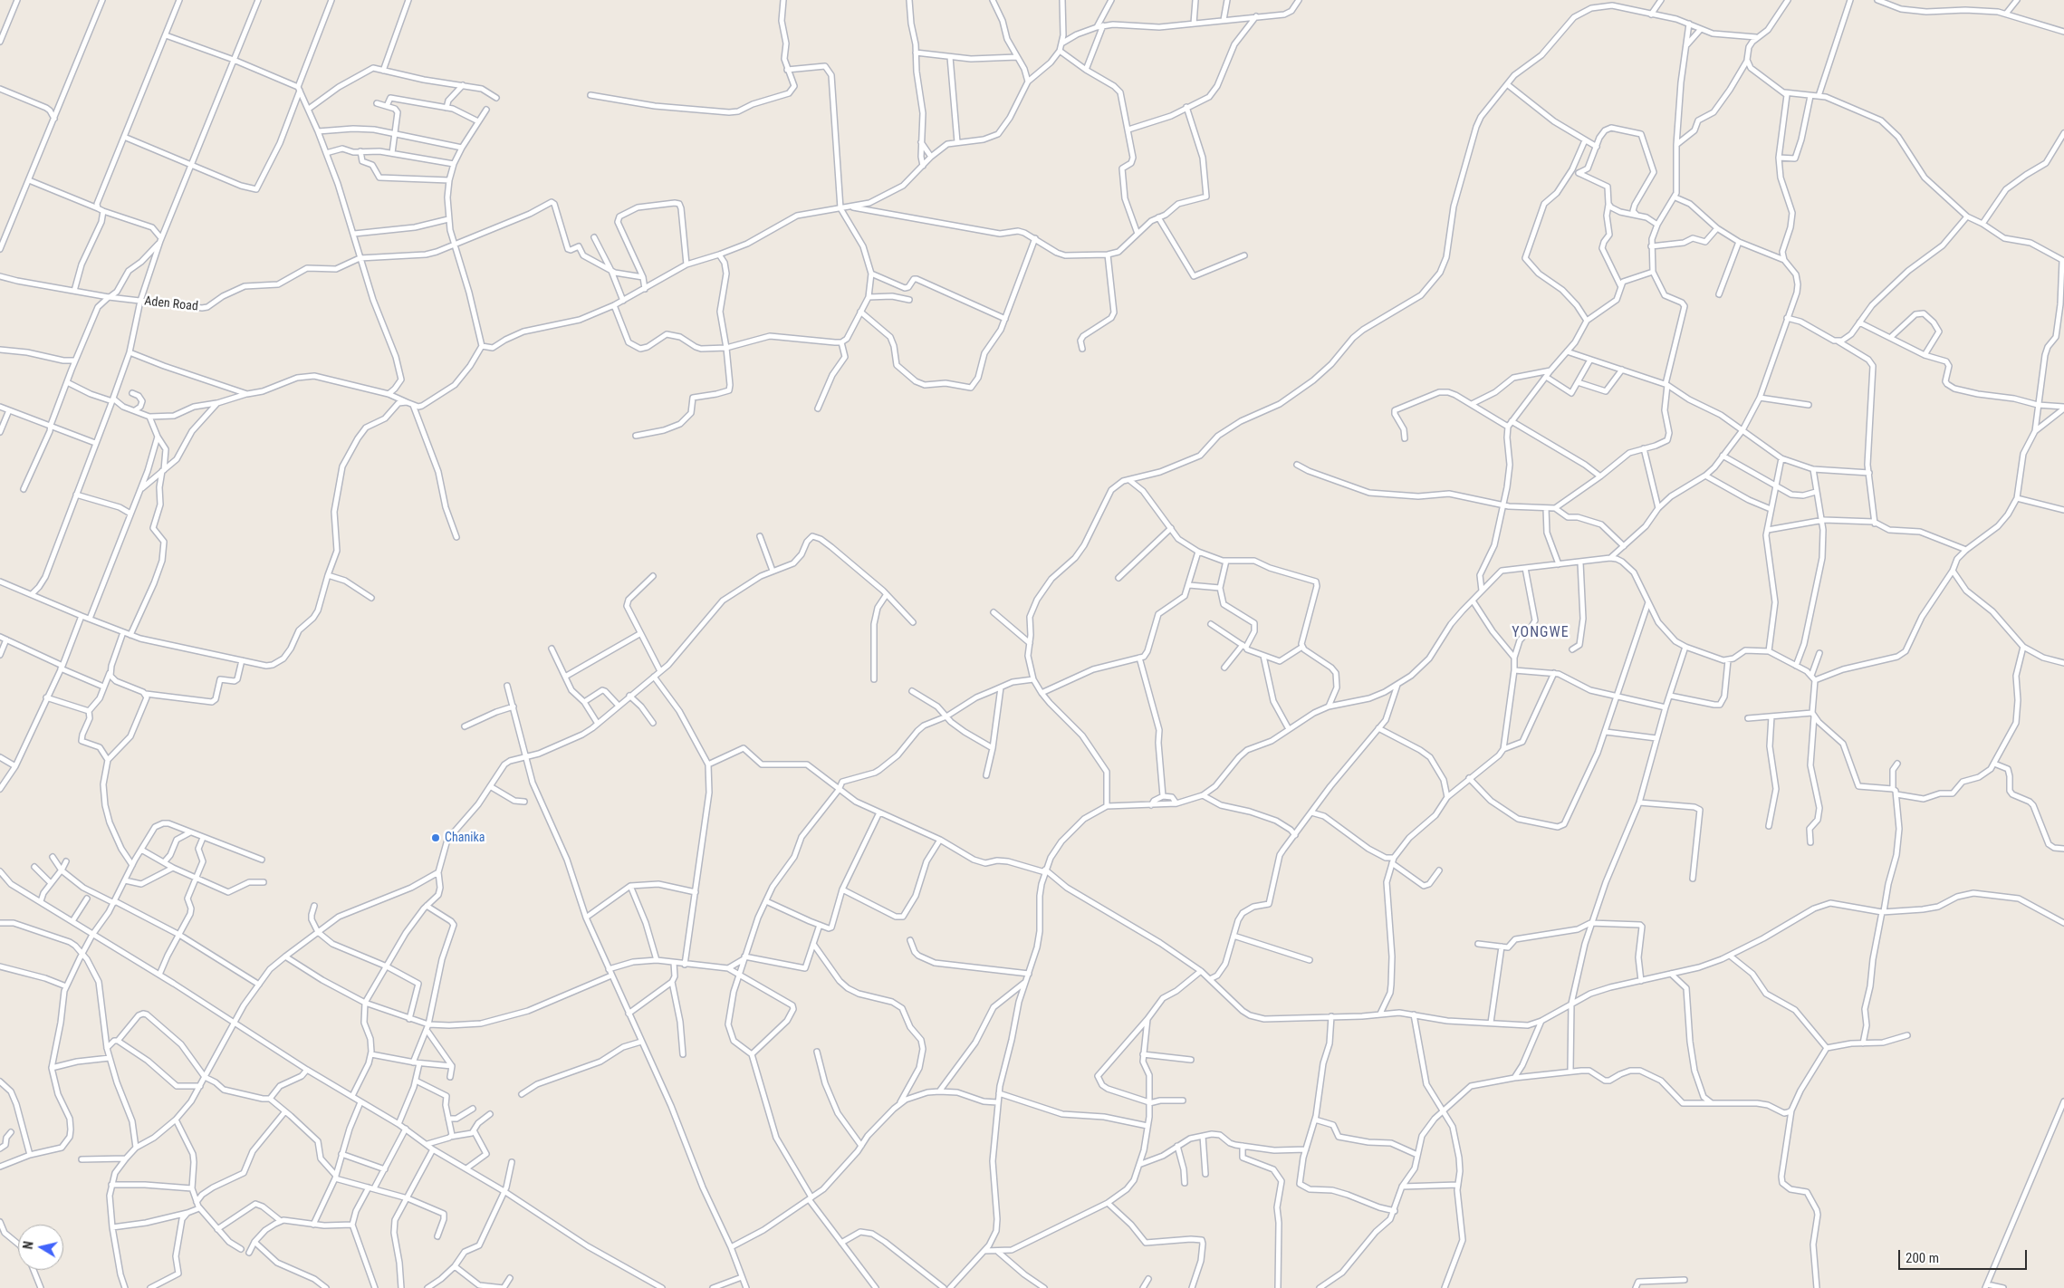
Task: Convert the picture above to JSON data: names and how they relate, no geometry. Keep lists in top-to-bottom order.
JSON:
{
  "streets": {
    "street": ["Aden Road"]
  },
  "districts": ["YONGWE"],
  "places": ["Chanika"],
  "scale_bar": "200 m",
  "north": "left"
}
